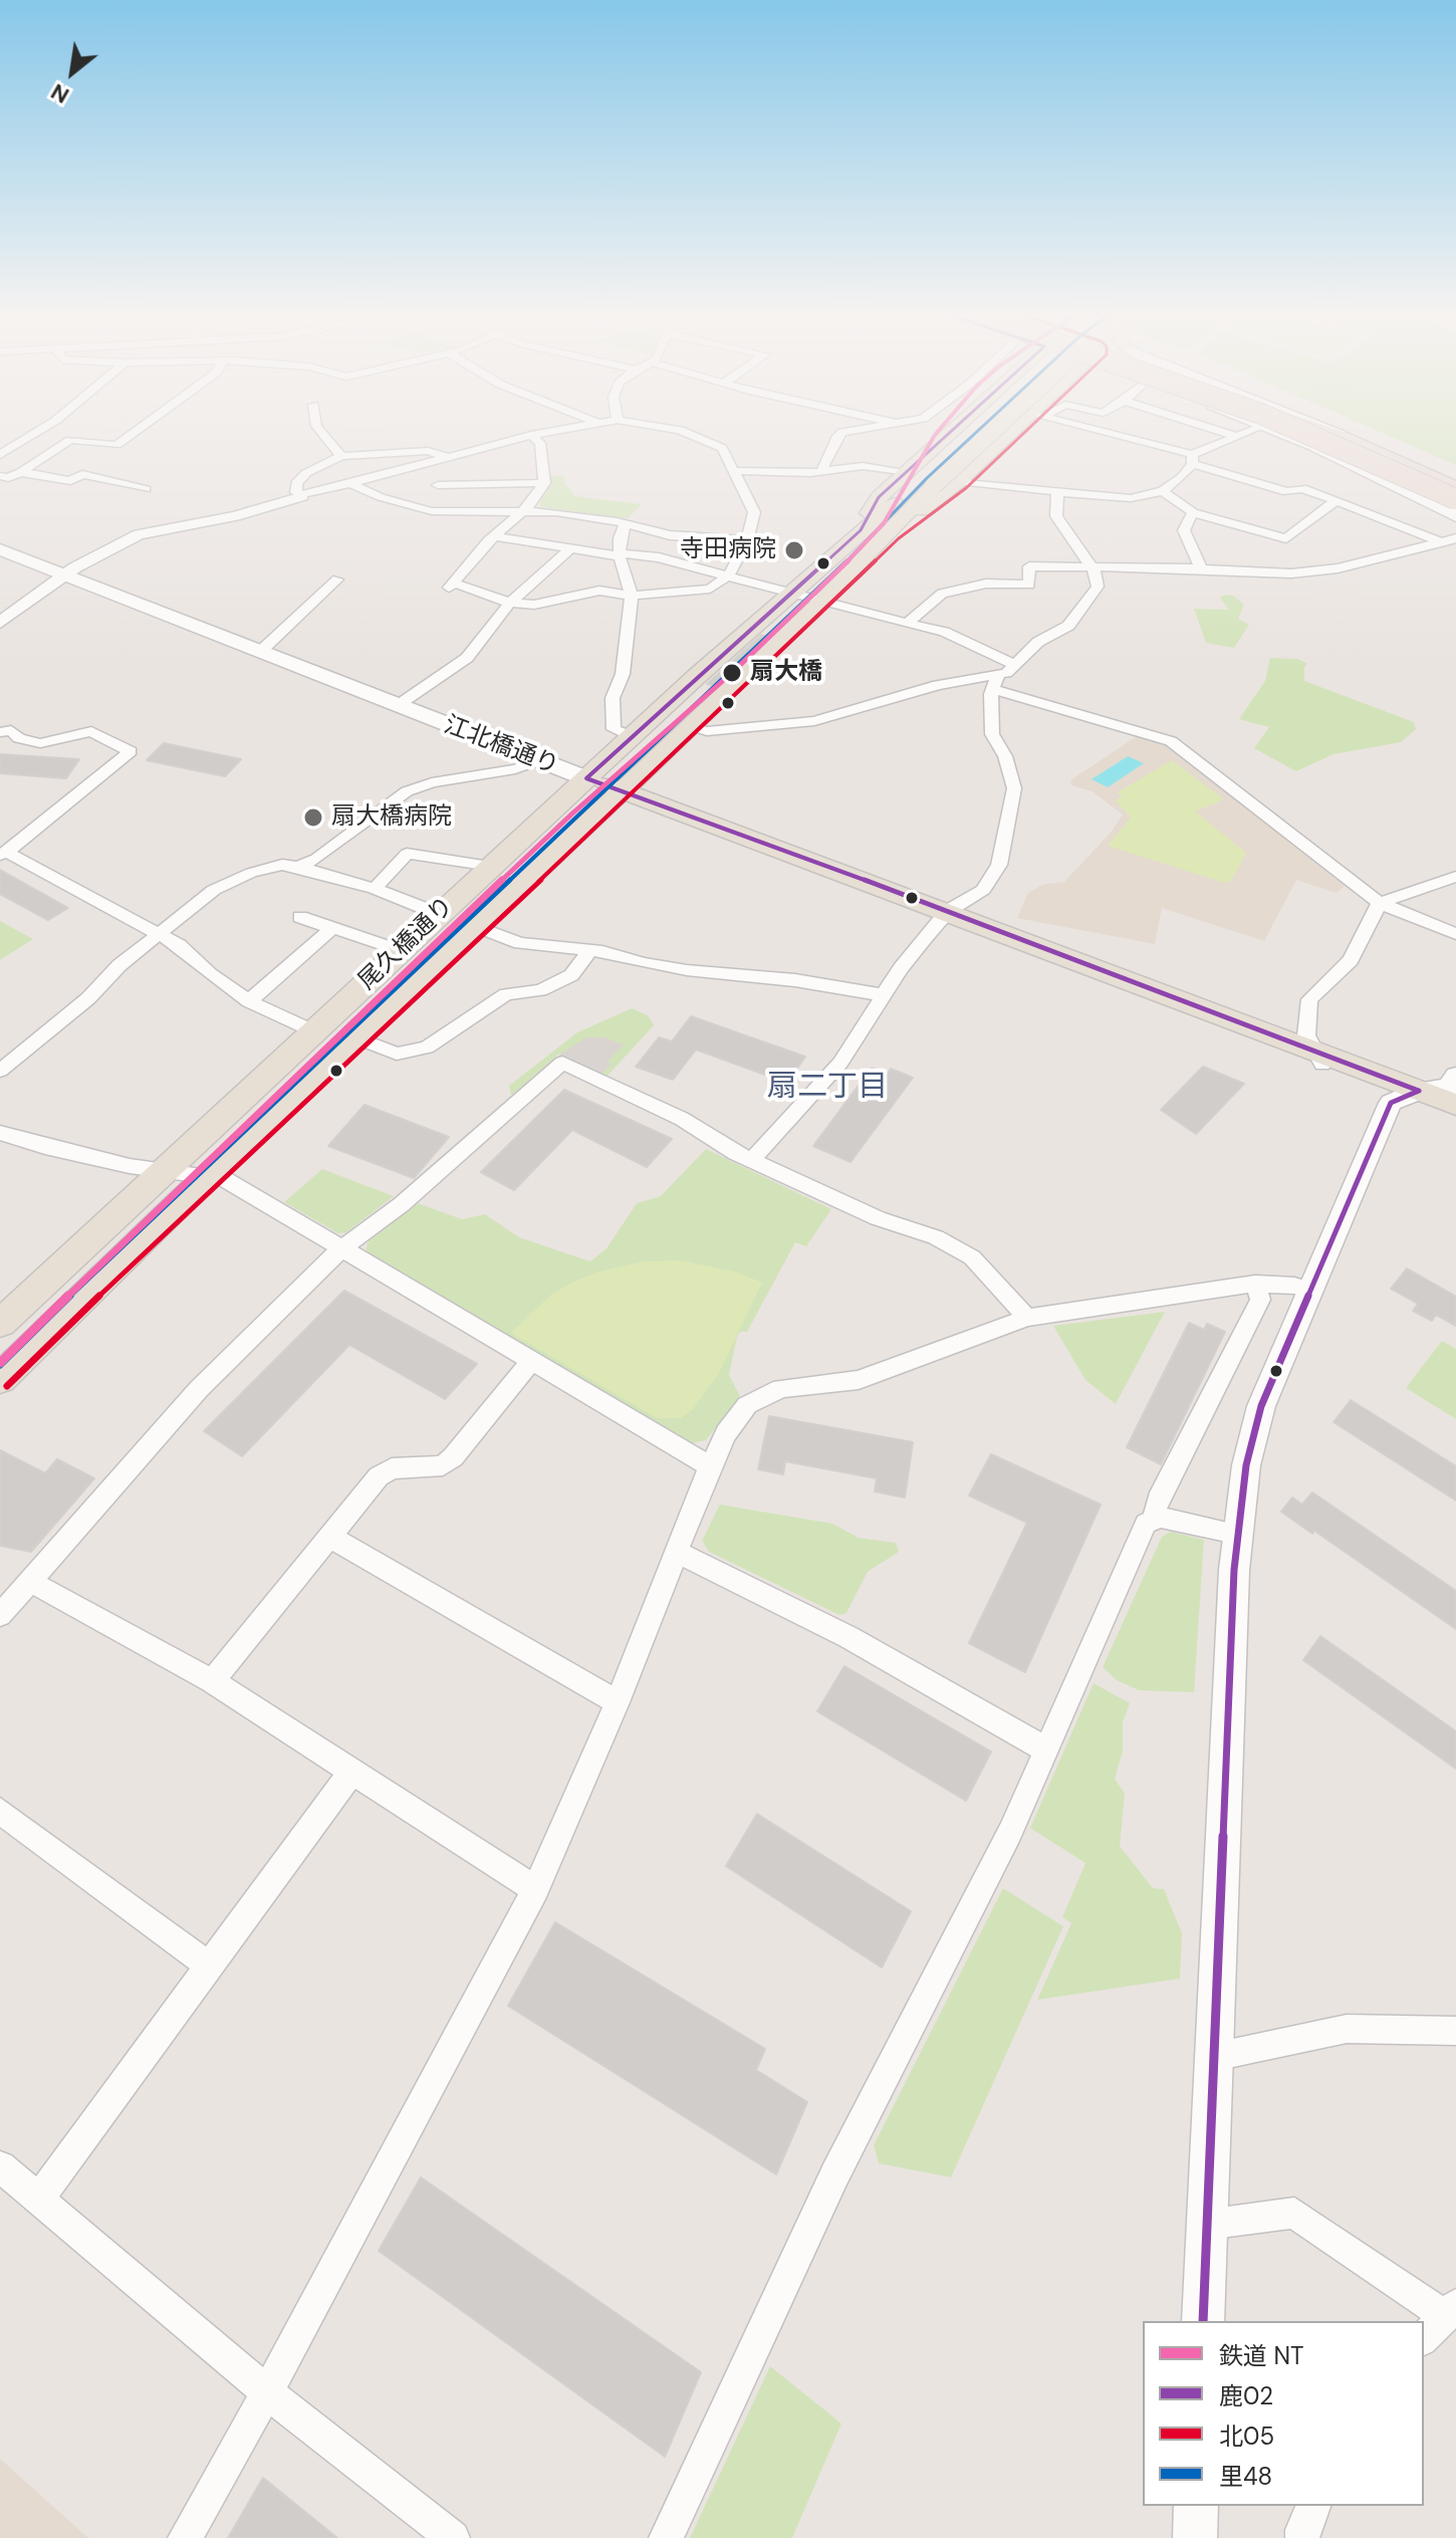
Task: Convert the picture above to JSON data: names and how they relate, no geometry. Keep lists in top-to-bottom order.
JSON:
{
  "streets": {
    "main road": ["江北橋通り", "尾久橋通り"]
  },
  "crossings": [
    ["江北橋通り", "尾久橋通り"]
  ],
  "districts": ["扇二丁目"],
  "places": ["寺田病院", "扇大橋", "扇大橋病院"],
  "lines": [
    "rail line NT",
    "transit line 鹿02",
    "transit line 北05",
    "transit line 里48"
  ],
  "legend": [
    "鉄道 NT",
    "鹿02",
    "北05",
    "里48"
  ],
  "north": "bottom left"
}
